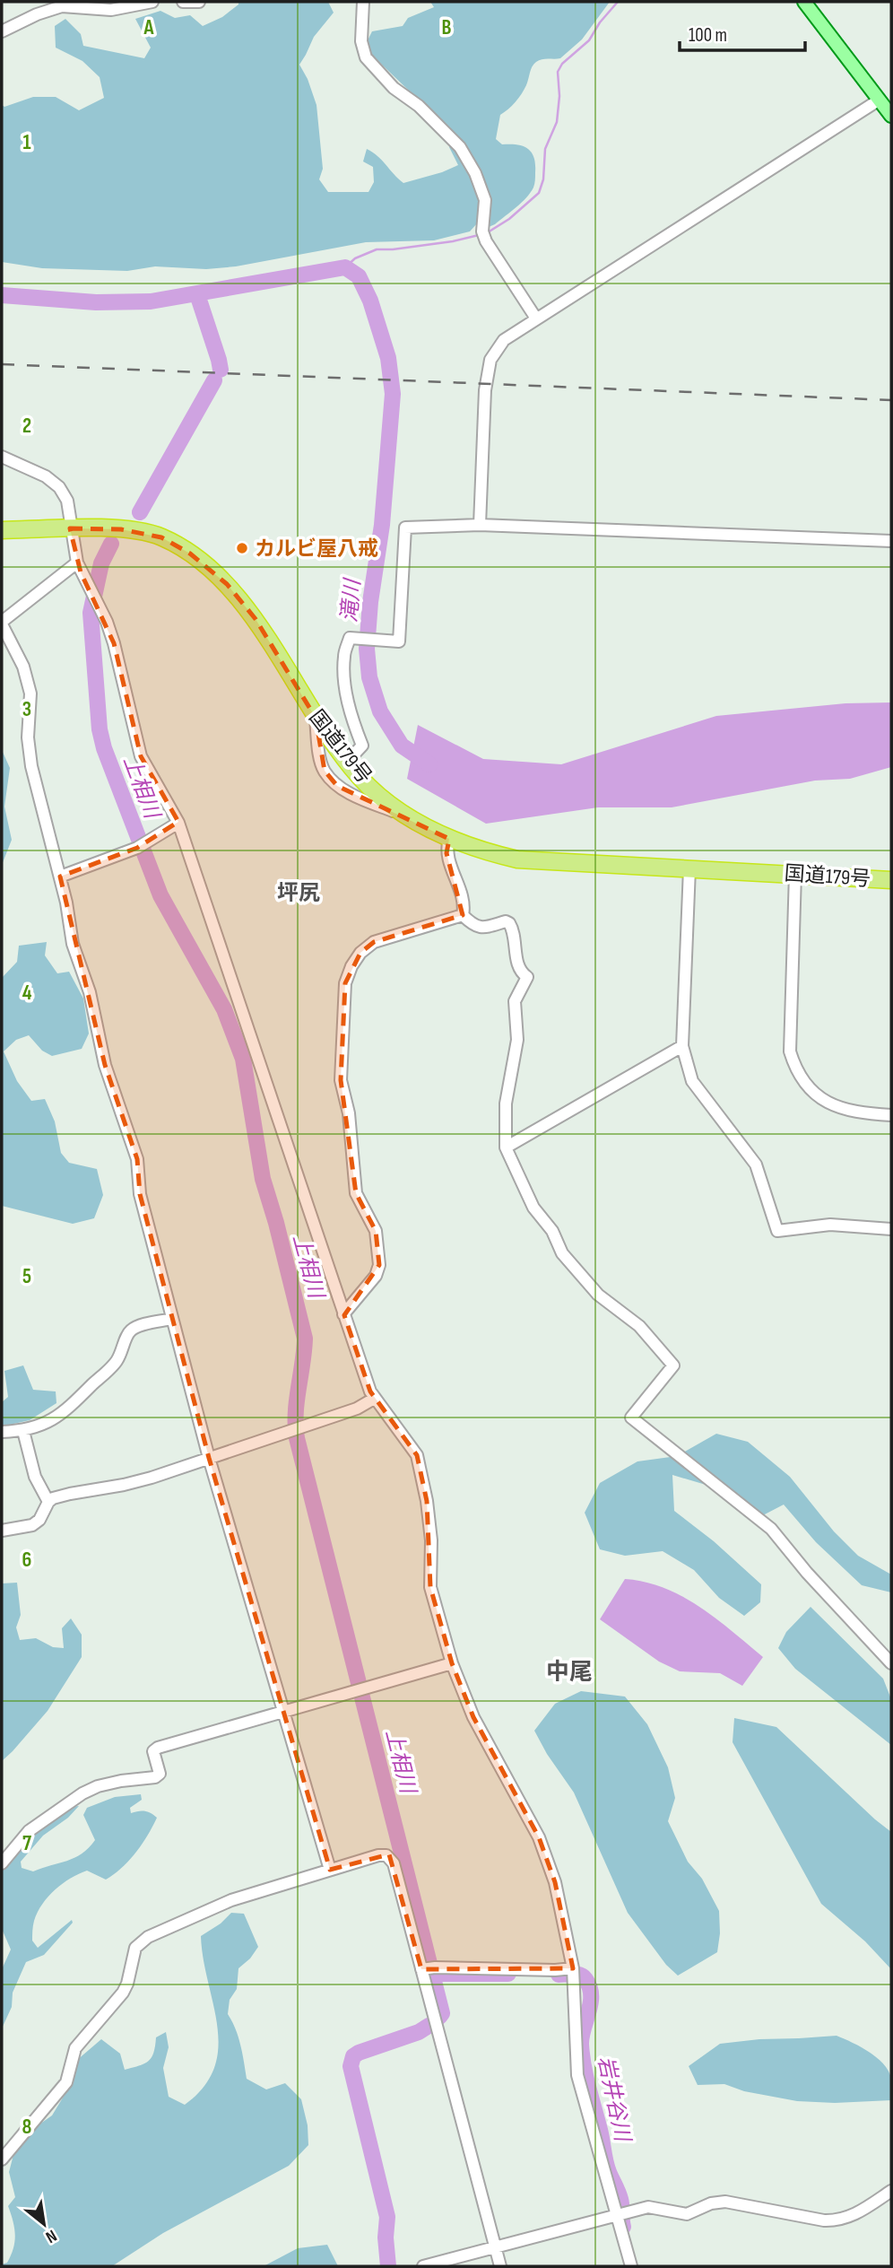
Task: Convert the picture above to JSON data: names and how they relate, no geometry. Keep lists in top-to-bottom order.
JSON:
{
  "streets": {
    "highway": ["国道179号"]
  },
  "districts": ["坪尻", "中尾"],
  "water": ["滝川", "上相川", "岩井谷川"],
  "places": ["カルビ屋八戒"],
  "scale_bar": "100 m",
  "north": "bottom right",
  "grid": {
    "columns": ["A", "B"],
    "rows": [
      "1",
      "2",
      "3",
      "4",
      "5",
      "6",
      "7",
      "8"
    ]
  }
}
